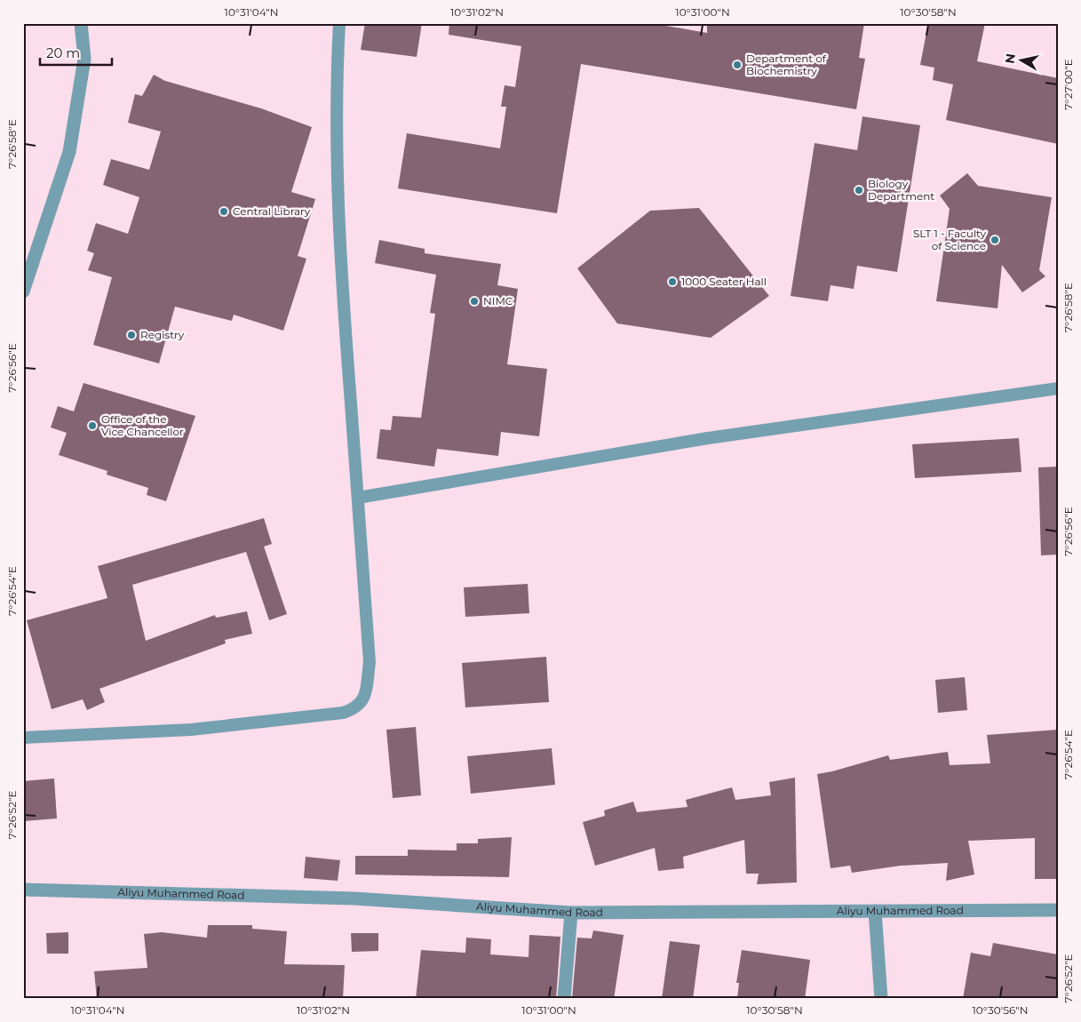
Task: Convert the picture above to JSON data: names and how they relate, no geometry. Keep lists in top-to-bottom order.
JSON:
{
  "streets": {
    "street": ["Aliyu Muhammed Road"]
  },
  "places": [
    "Department of Biochemistry",
    "Biology Department",
    "Central Library",
    "SLT 1 - Faculty of Science",
    "1000 Seater Hall",
    "NIMC",
    "Registry",
    "Office of the Vice Chancellor"
  ],
  "scale_bar": "20 m",
  "north": "left",
  "coordinates": [
    "10°31'04\"N",
    "10°31'02\"N",
    "10°31'00\"N",
    "10°30'58\"N",
    "7°27'00\"E",
    "7°26'58\"E",
    "7°26'56\"E",
    "7°26'54\"E",
    "7°26'52\"E",
    "10°30'56\"N"
  ]
}
